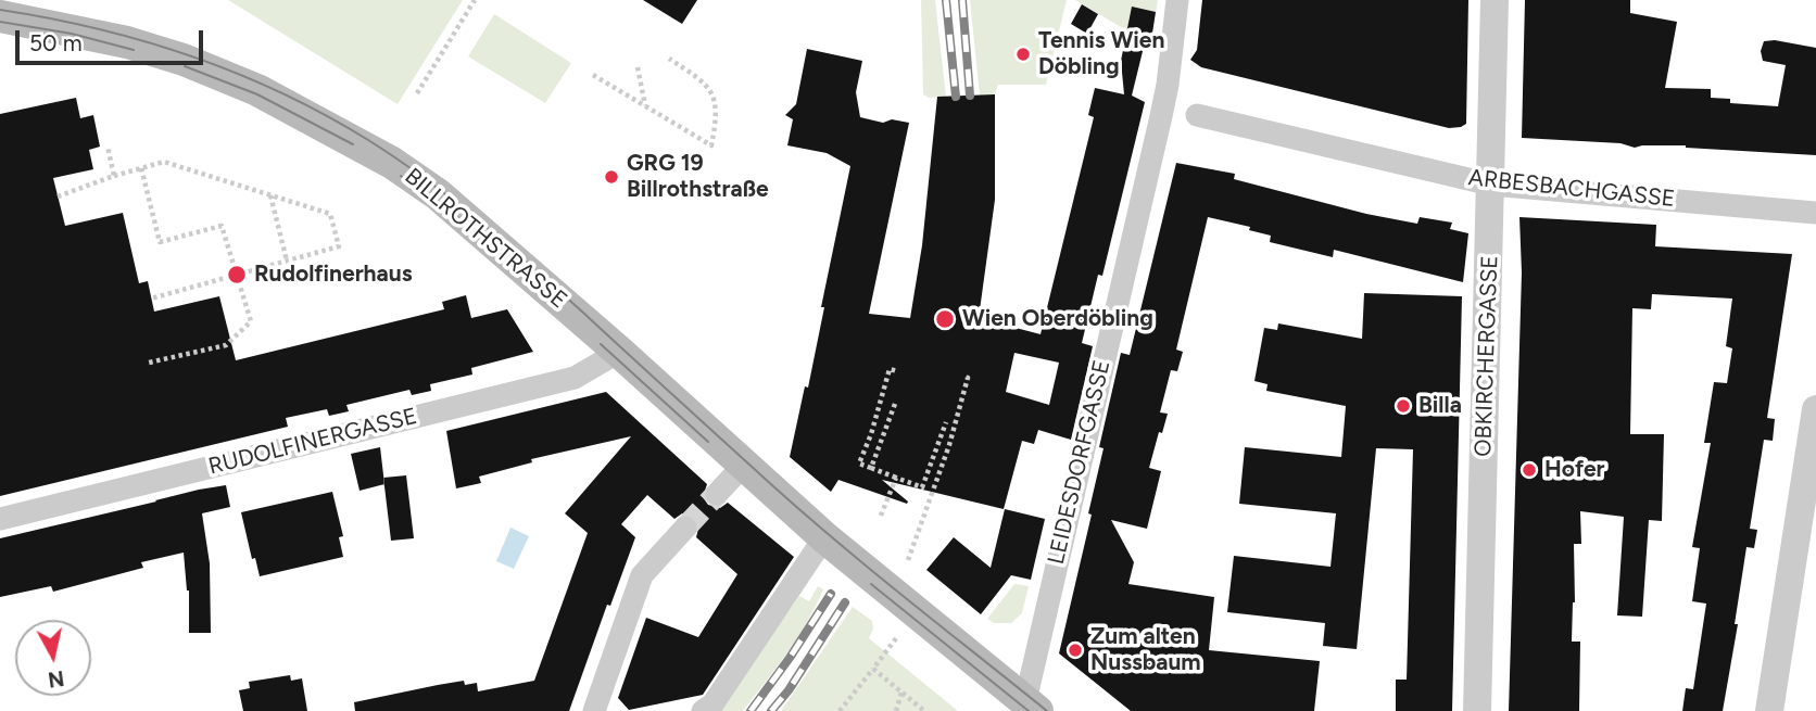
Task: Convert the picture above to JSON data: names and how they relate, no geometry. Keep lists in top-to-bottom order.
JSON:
{
  "streets": {
    "main road": ["BILLROTHSTRASSE"],
    "street": [
      "ARBESBACHGASSE",
      "OBKIRCHERGASSE",
      "RUDOLFINERGASSE",
      "LEIDESDORFGASSE"
    ]
  },
  "crossings": [
    ["ARBESBACHGASSE", "OBKIRCHERGASSE"],
    ["BILLROTHSTRASSE", "RUDOLFINERGASSE"],
    ["BILLROTHSTRASSE", "LEIDESDORFGASSE"]
  ],
  "places": [
    "Tennis Wien Döbling",
    "GRG 19 Billrothstraße",
    "Rudolfinerhaus",
    "Wien Oberdöbling",
    "Billa",
    "Hofer",
    "Zum alten Nussbaum"
  ],
  "scale_bar": "50 m",
  "north": "bottom"
}
